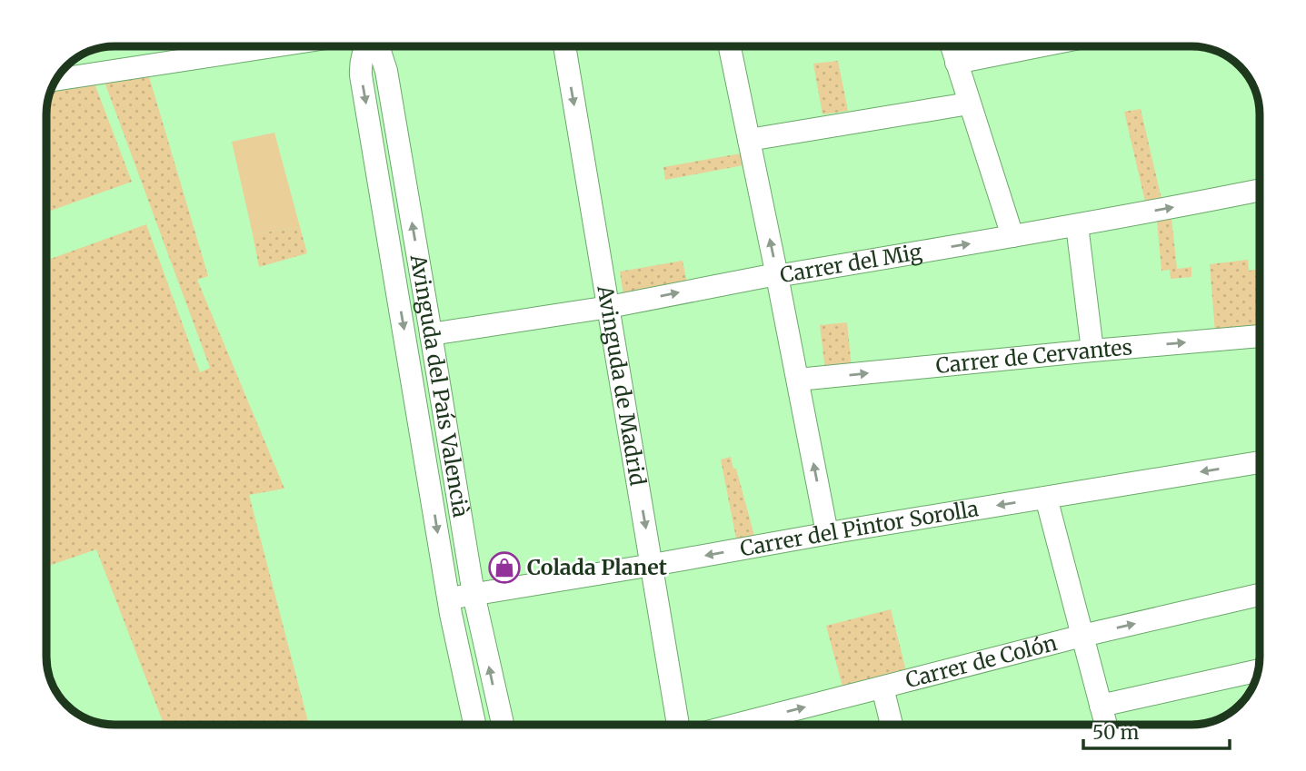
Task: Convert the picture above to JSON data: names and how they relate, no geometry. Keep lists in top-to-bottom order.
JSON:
{
  "streets": {
    "street": [
      "Carrer del Mig",
      "Carrer de Cervantes",
      "Avinguda del País Valencià",
      "Avinguda de Madrid",
      "Carrer del Pintor Sorolla",
      "Carrer de Colón"
    ]
  },
  "crossings": [
    ["Carrer del Mig", "Avinguda del País Valencià"],
    ["Carrer del Mig", "Avinguda de Madrid"],
    ["Avinguda del País Valencià", "Carrer del Pintor Sorolla"],
    ["Avinguda de Madrid", "Carrer del Pintor Sorolla"]
  ],
  "one_way": ["Carrer de Cervantes", "Carrer del Pintor Sorolla"],
  "places": {
    "shop": ["Colada Planet"]
  },
  "scale_bar": "50 m"
}
